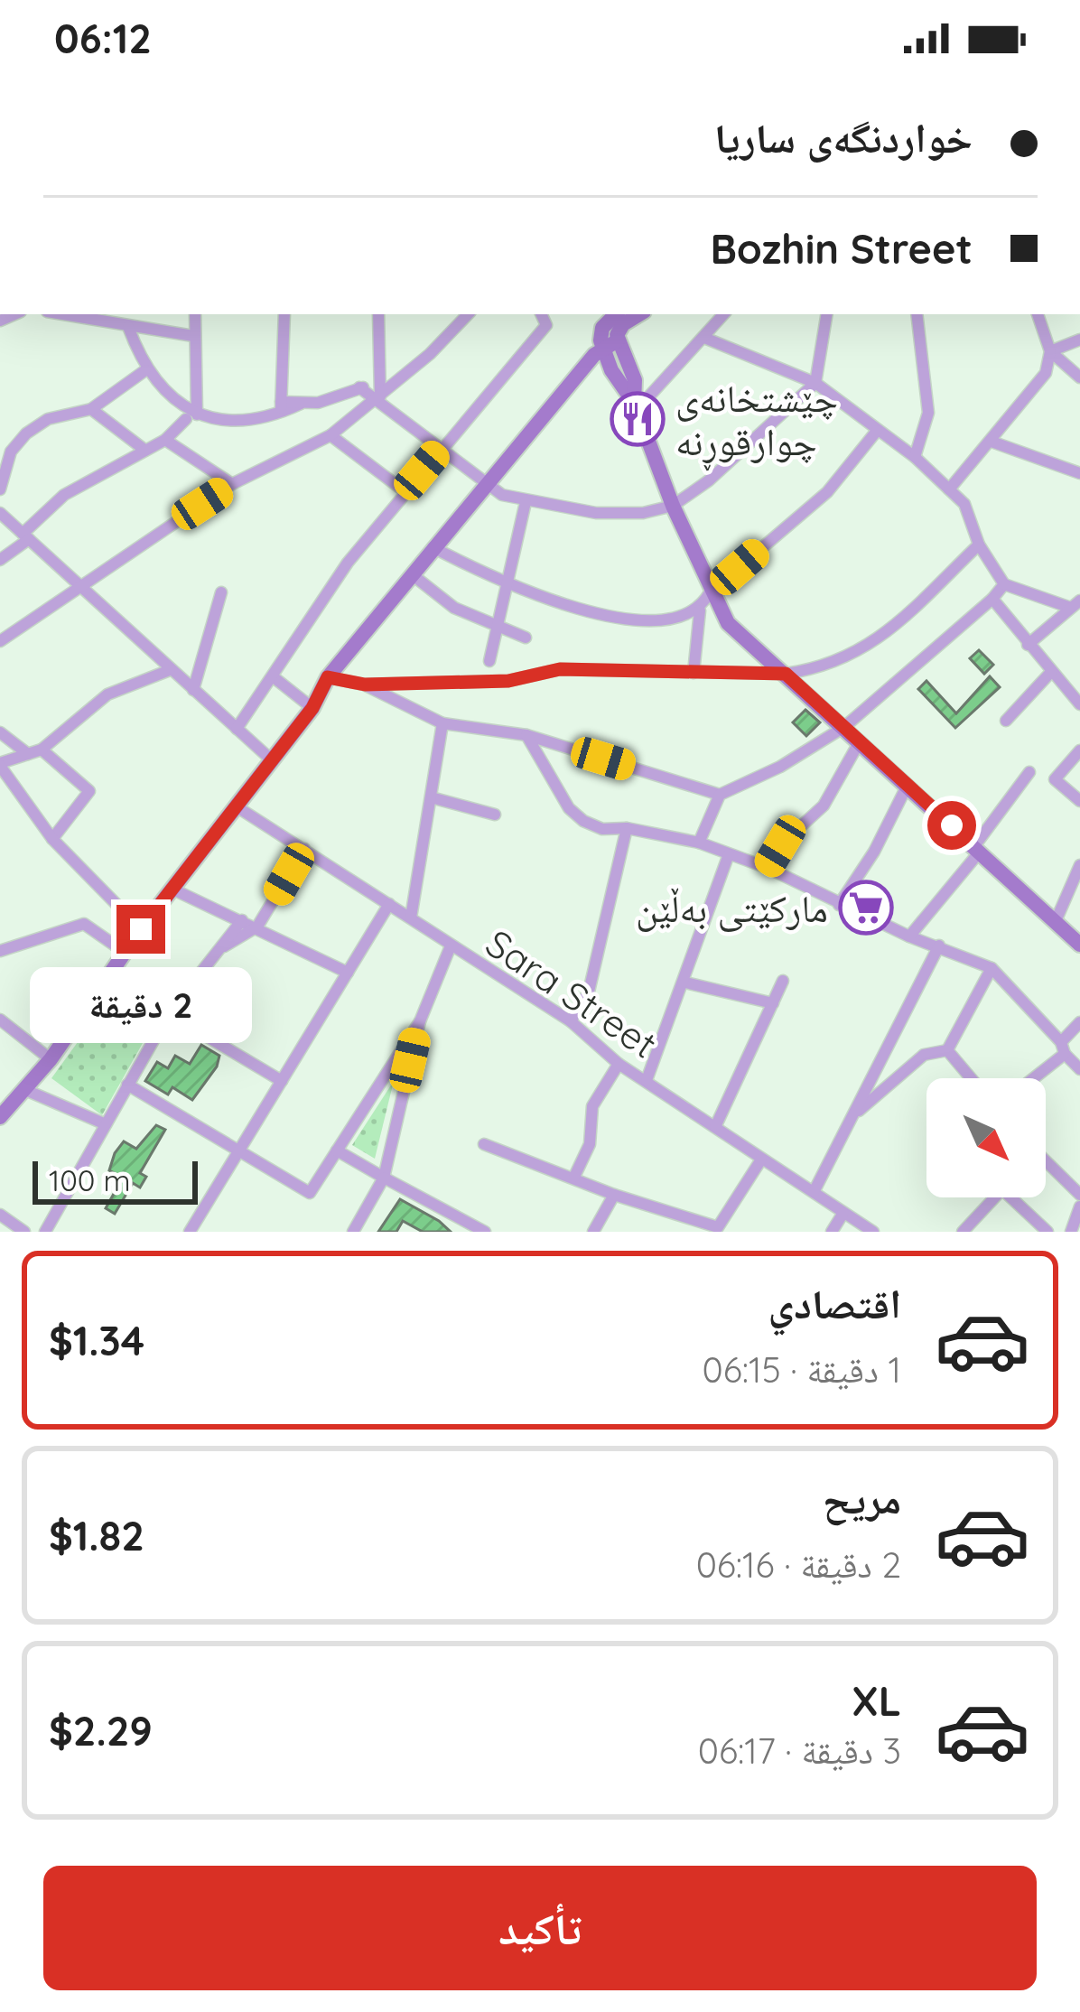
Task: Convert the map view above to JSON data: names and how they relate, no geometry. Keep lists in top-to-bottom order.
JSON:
{
  "streets": {
    "street": ["Sara Street"]
  },
  "places": {
    "restaurant": ["چێشتخانەی چوارقوڕنە"],
    "supermarket": ["مارکێتی بەڵێن"]
  },
  "scale_bar": "100 m",
  "north": "bottom right",
  "page": {
    "status": "06:12",
    "banner": ["خواردنگەی ساریا", "Bozhin Street"],
    "bubble": "2 دقيقة",
    "scale": "100 m",
    "list": [
      {
        "name": "اقتصادي",
        "note": "1 دقيقة · 06:15",
        "value": "$1.34"
      },
      {
        "name": "مريح",
        "note": "2 دقيقة · 06:16",
        "value": "$1.82"
      },
      {
        "name": "XL",
        "note": "3 دقيقة · 06:17",
        "value": "$2.29"
      }
    ],
    "buttons": "تأكيد"
  }
}
